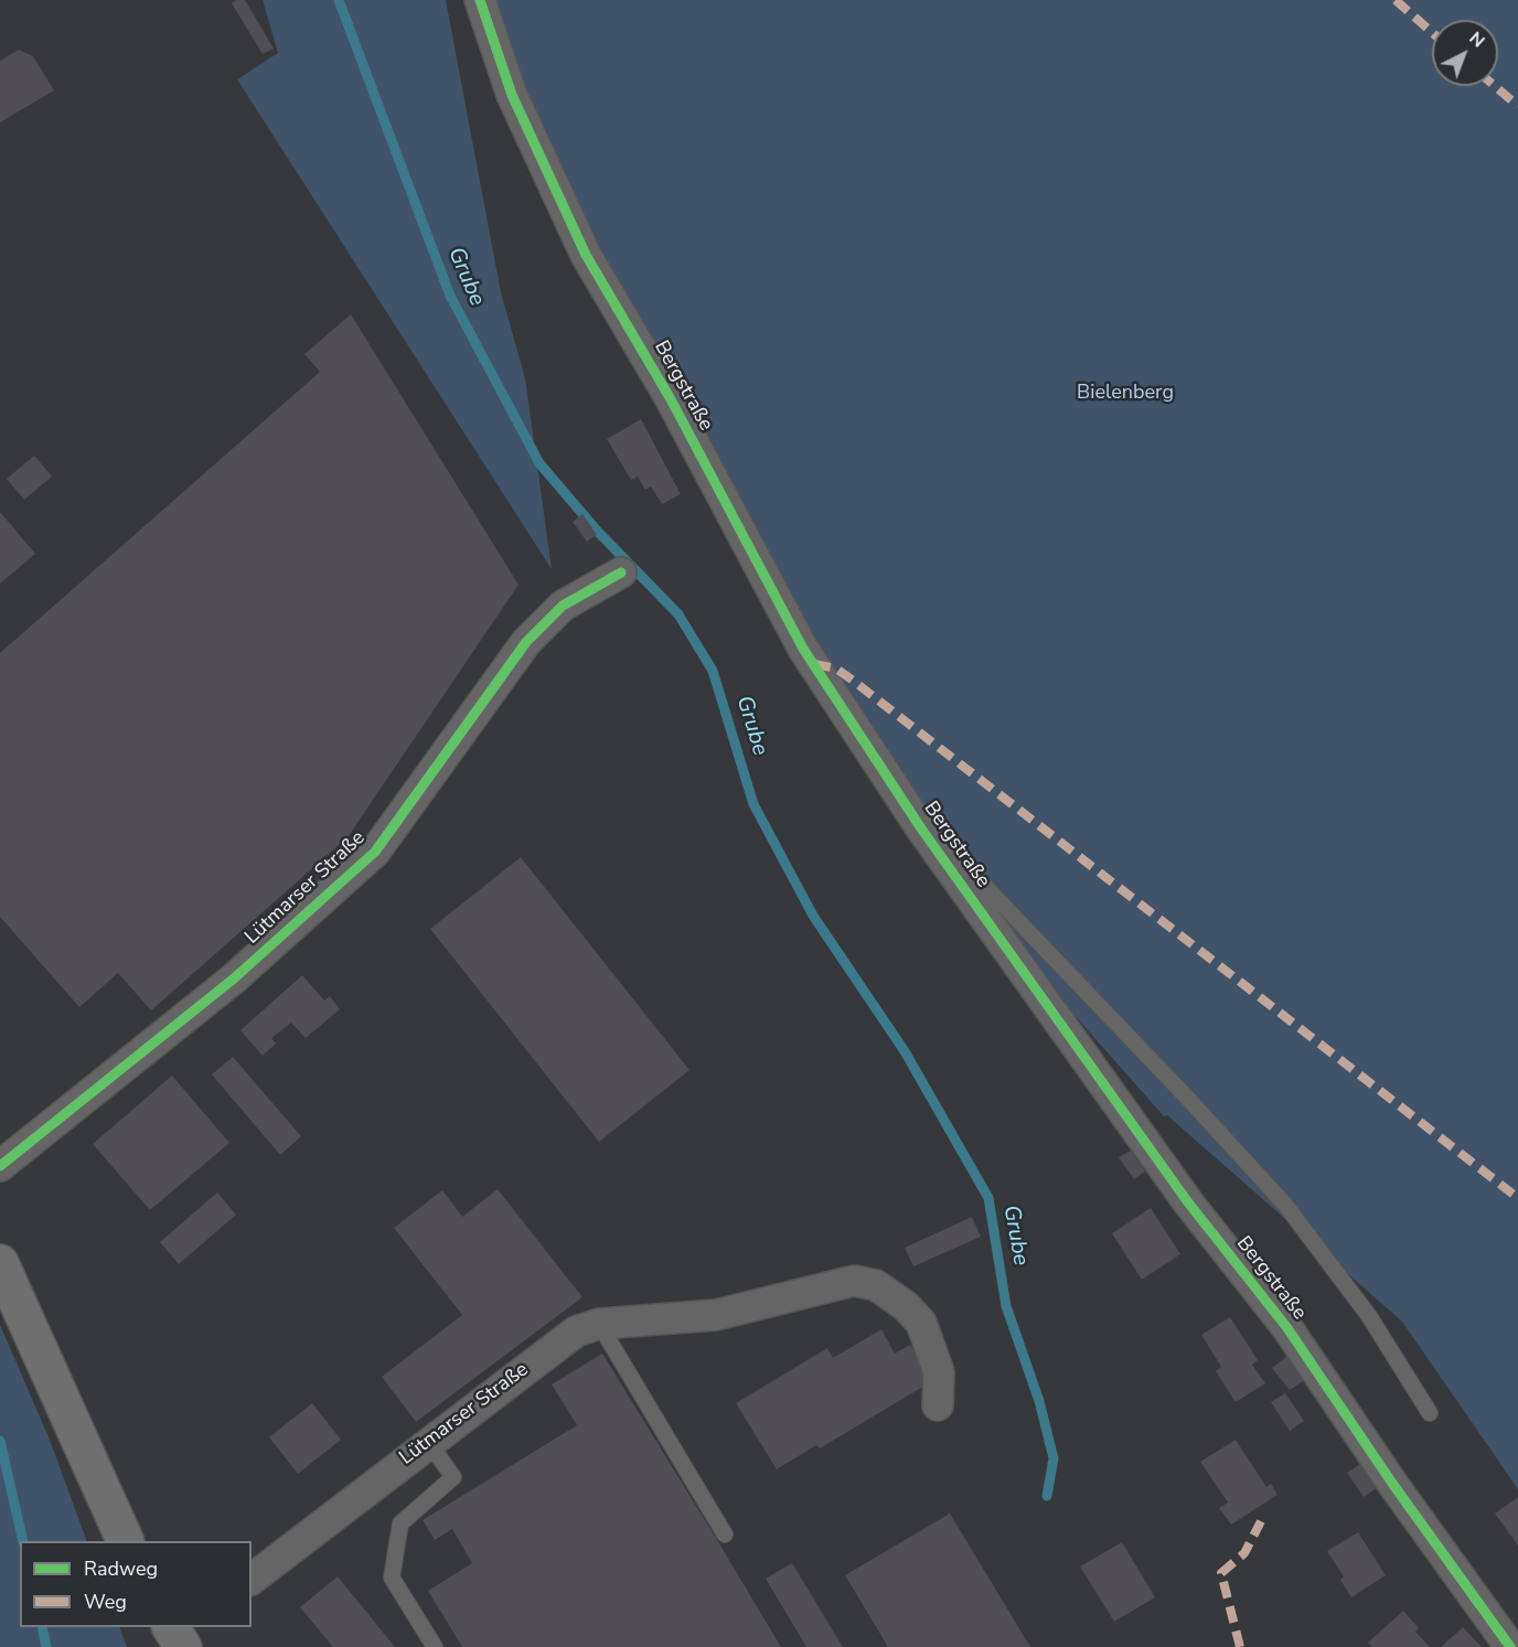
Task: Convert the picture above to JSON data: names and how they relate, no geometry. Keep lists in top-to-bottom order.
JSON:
{
  "streets": {
    "street": ["Bergstraße", "Lütmarser Straße"]
  },
  "water": ["Grube"],
  "parks": ["Bielenberg"],
  "legend": ["Radweg", "Weg"],
  "north": "top right"
}
